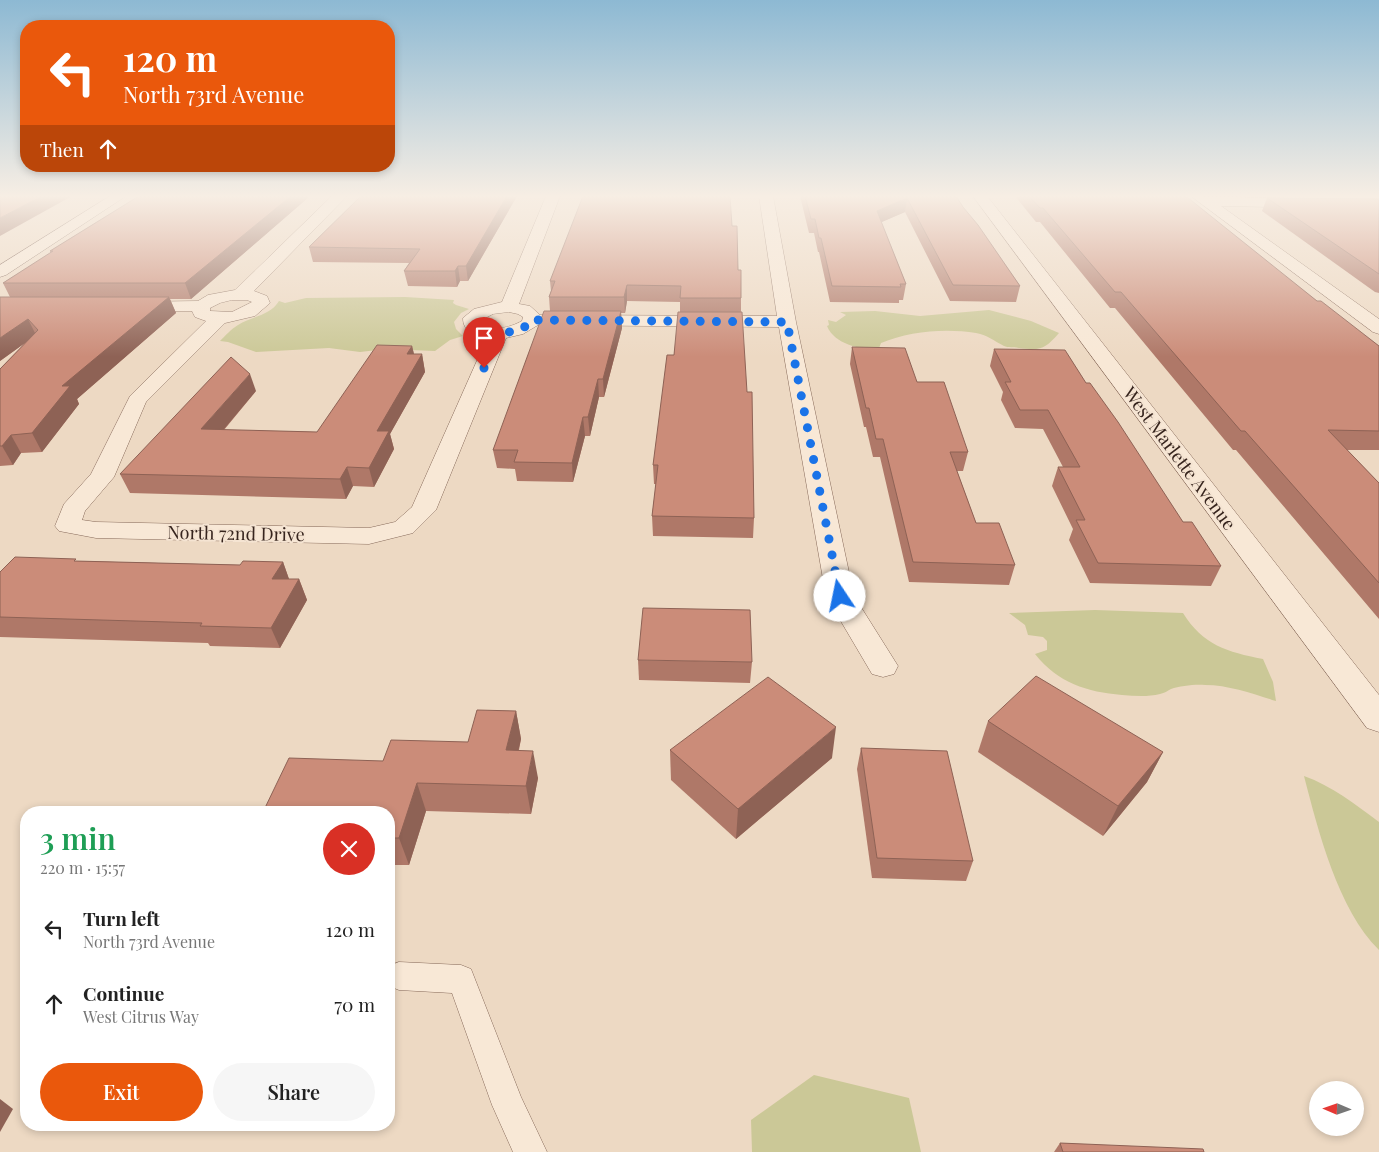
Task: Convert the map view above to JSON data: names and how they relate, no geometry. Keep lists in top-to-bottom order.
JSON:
{
  "streets": {
    "street": ["West Marlette Avenue", "North 72nd Drive"]
  },
  "north": "left",
  "page": {
    "turn": ["120 m", "North 73rd Avenue"],
    "then": "Then",
    "heading": ["3 min", "220 m · 15:57"],
    "list": [
      {
        "name": "Turn left",
        "note": "North 73rd Avenue",
        "value": "120 m"
      },
      {
        "name": "Continue",
        "note": "West Citrus Way",
        "value": "70 m"
      }
    ],
    "buttons": ["Exit", "Share"]
  }
}
